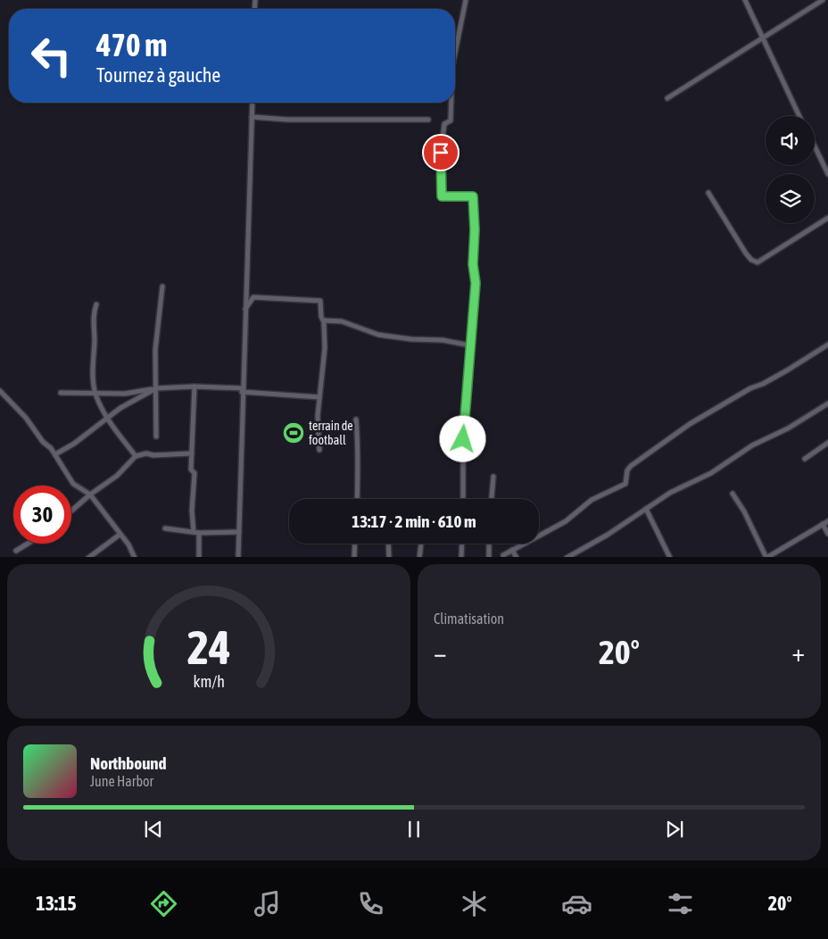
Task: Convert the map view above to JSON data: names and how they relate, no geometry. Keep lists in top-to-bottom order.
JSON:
{
  "places": {
    "sports": ["terrain de football"]
  },
  "page": {
    "turn": ["470 m", "Tournez à gauche"],
    "limit": "30",
    "trip": "13:17 · 2 min · 610 m",
    "tile": "Climatisation",
    "heat": ["−", "20°", "+"],
    "song": ["Northbound", "June Harbor"],
    "tabs": ["13:15", "20°"],
    "gauge": ["24", "km/h"]
  }
}
